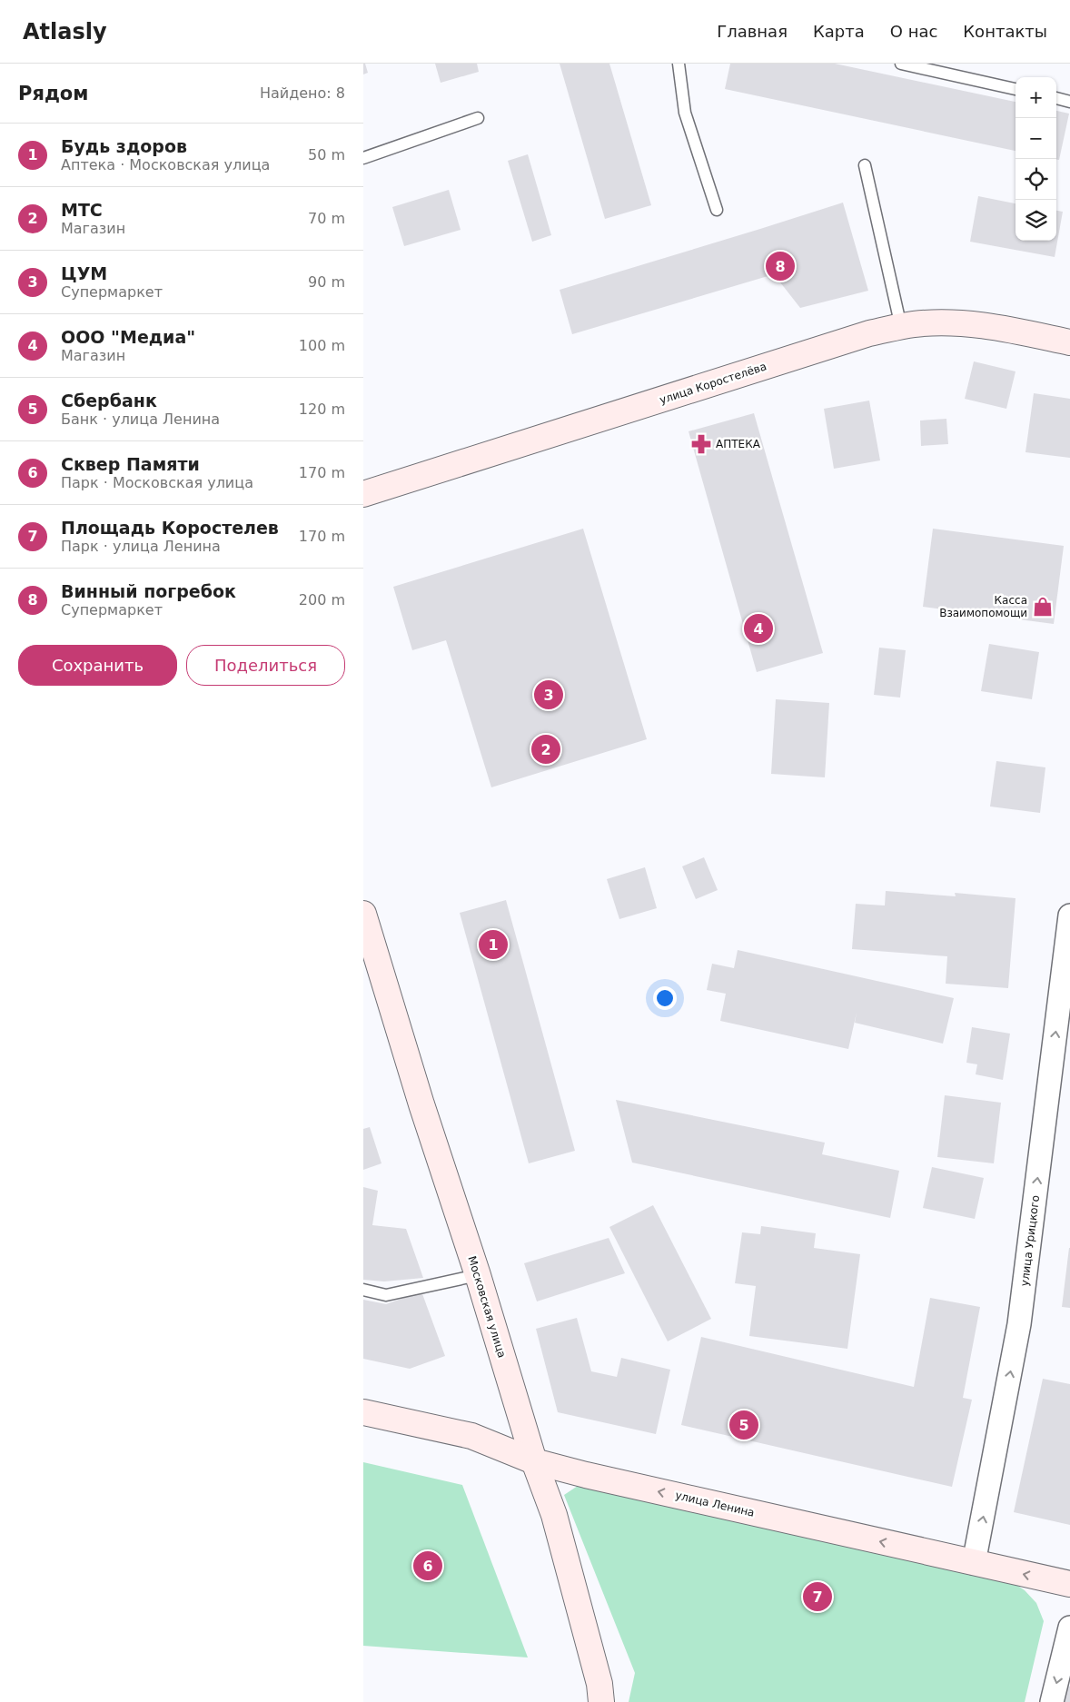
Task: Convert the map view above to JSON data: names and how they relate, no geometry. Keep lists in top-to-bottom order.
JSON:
{
  "streets": {
    "street": [
      "улица Коростелёва",
      "улица Урицкого",
      "Московская улица",
      "улица Ленина"
    ]
  },
  "crossings": [
    ["улица Урицкого", "улица Ленина"],
    ["Московская улица", "улица Ленина"]
  ],
  "one_way": ["улица Урицкого", "улица Ленина"],
  "places": {
    "pharmacy": ["АПТЕКА"],
    "shop": ["Касса Взаимопомощи"]
  },
  "page": {
    "header": "Atlasly",
    "nav": [
      "Главная",
      "Карта",
      "О нас",
      "Контакты"
    ],
    "heading": ["Рядом", "Найдено: 8"],
    "map_buttons": ["+", "−"],
    "list": [
      {
        "mark": "1",
        "name": "Будь здоров",
        "note": "Аптека · Московская улица",
        "value": "50 m"
      },
      {
        "mark": "2",
        "name": "МТС",
        "note": "Магазин",
        "value": "70 m"
      },
      {
        "mark": "3",
        "name": "ЦУМ",
        "note": "Супермаркет",
        "value": "90 m"
      },
      {
        "mark": "4",
        "name": "ООО \"Медиа\"",
        "note": "Магазин",
        "value": "100 m"
      },
      {
        "mark": "5",
        "name": "Сбербанк",
        "note": "Банк · улица Ленина",
        "value": "120 m"
      },
      {
        "mark": "6",
        "name": "Сквер Памяти",
        "note": "Парк · Московская улица",
        "value": "170 m"
      },
      {
        "mark": "7",
        "name": "Площадь Коростелев",
        "note": "Парк · улица Ленина",
        "value": "170 m"
      },
      {
        "mark": "8",
        "name": "Винный погребок",
        "note": "Супермаркет",
        "value": "200 m"
      }
    ],
    "pins": [
      "8",
      "4",
      "3",
      "2",
      "1",
      "5",
      "6",
      "7"
    ],
    "buttons": ["Сохранить", "Поделиться"]
  }
}
